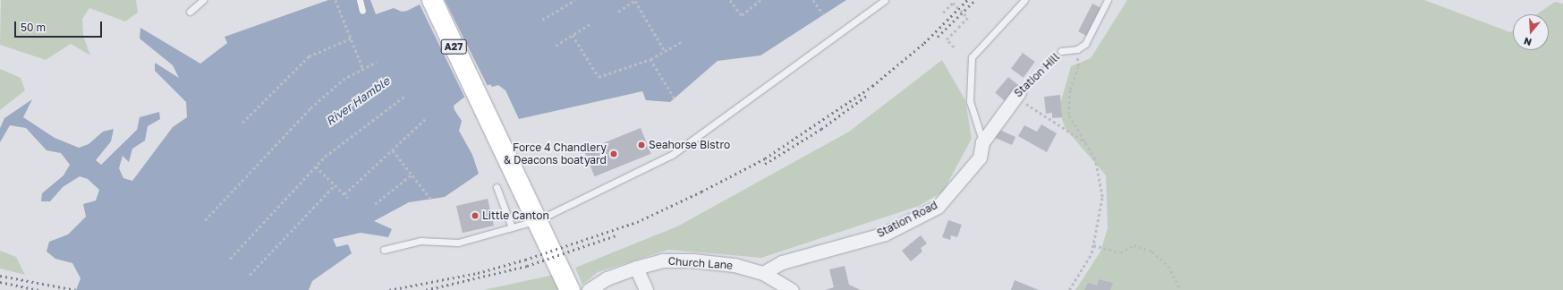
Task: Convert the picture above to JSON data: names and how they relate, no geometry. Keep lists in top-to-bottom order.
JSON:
{
  "streets": {
    "main road": ["A27"],
    "street": ["Station Hill", "Station Road", "Church Lane"]
  },
  "crossings": [
    ["Station Hill", "Station Road"],
    ["Station Road", "Church Lane"]
  ],
  "water": ["River Hamble"],
  "places": ["Seahorse Bistro", "Force 4 Chandlery & Deacons boatyard", "Little Canton"],
  "scale_bar": "50 m",
  "north": "bottom"
}
